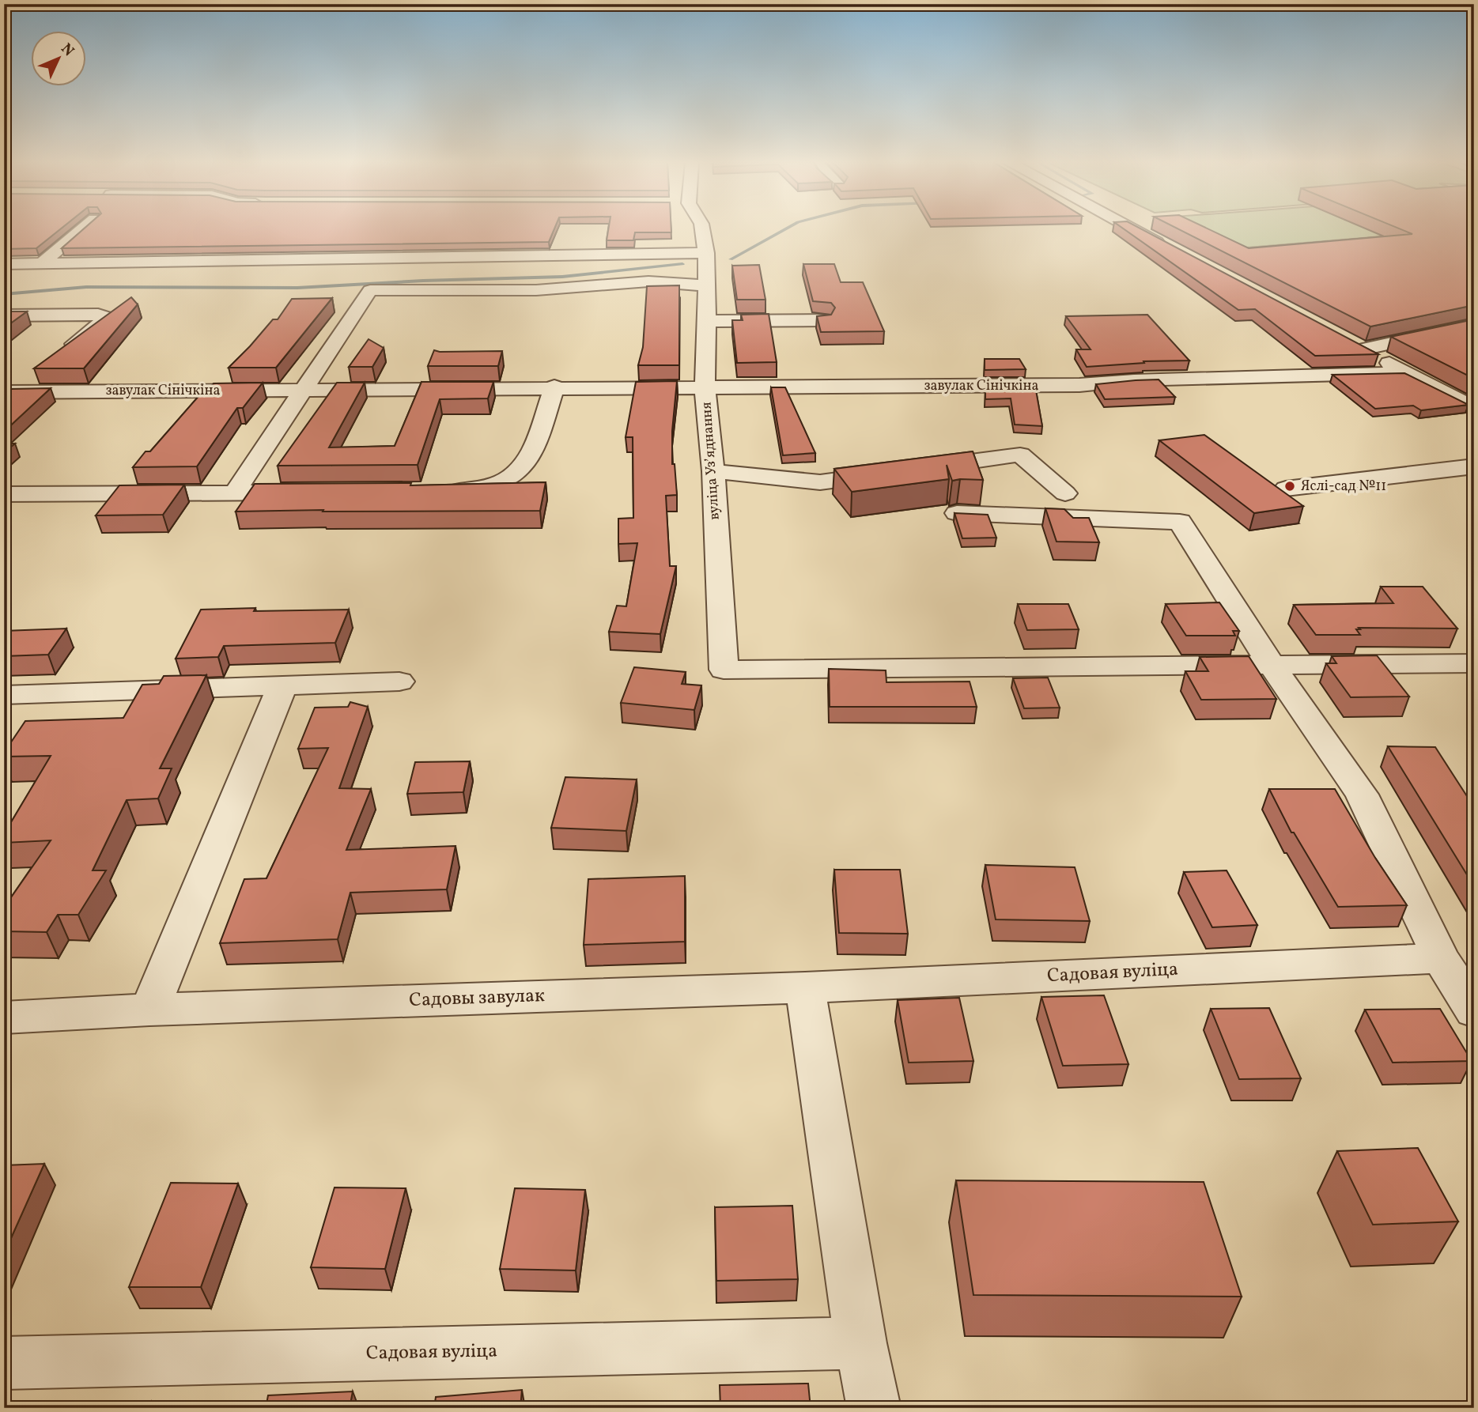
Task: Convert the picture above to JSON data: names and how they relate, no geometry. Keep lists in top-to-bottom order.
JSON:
{
  "streets": {
    "street": [
      "завулак Сінічкіна",
      "вуліца Узʼяднання",
      "Садовая вуліца",
      "Садовы завулак"
    ]
  },
  "crossings": [
    ["завулак Сінічкіна", "вуліца Узʼяднання"],
    ["Садовая вуліца", "Садовы завулак"]
  ],
  "places": ["Яслі-сад №11"],
  "north": "top right"
}
